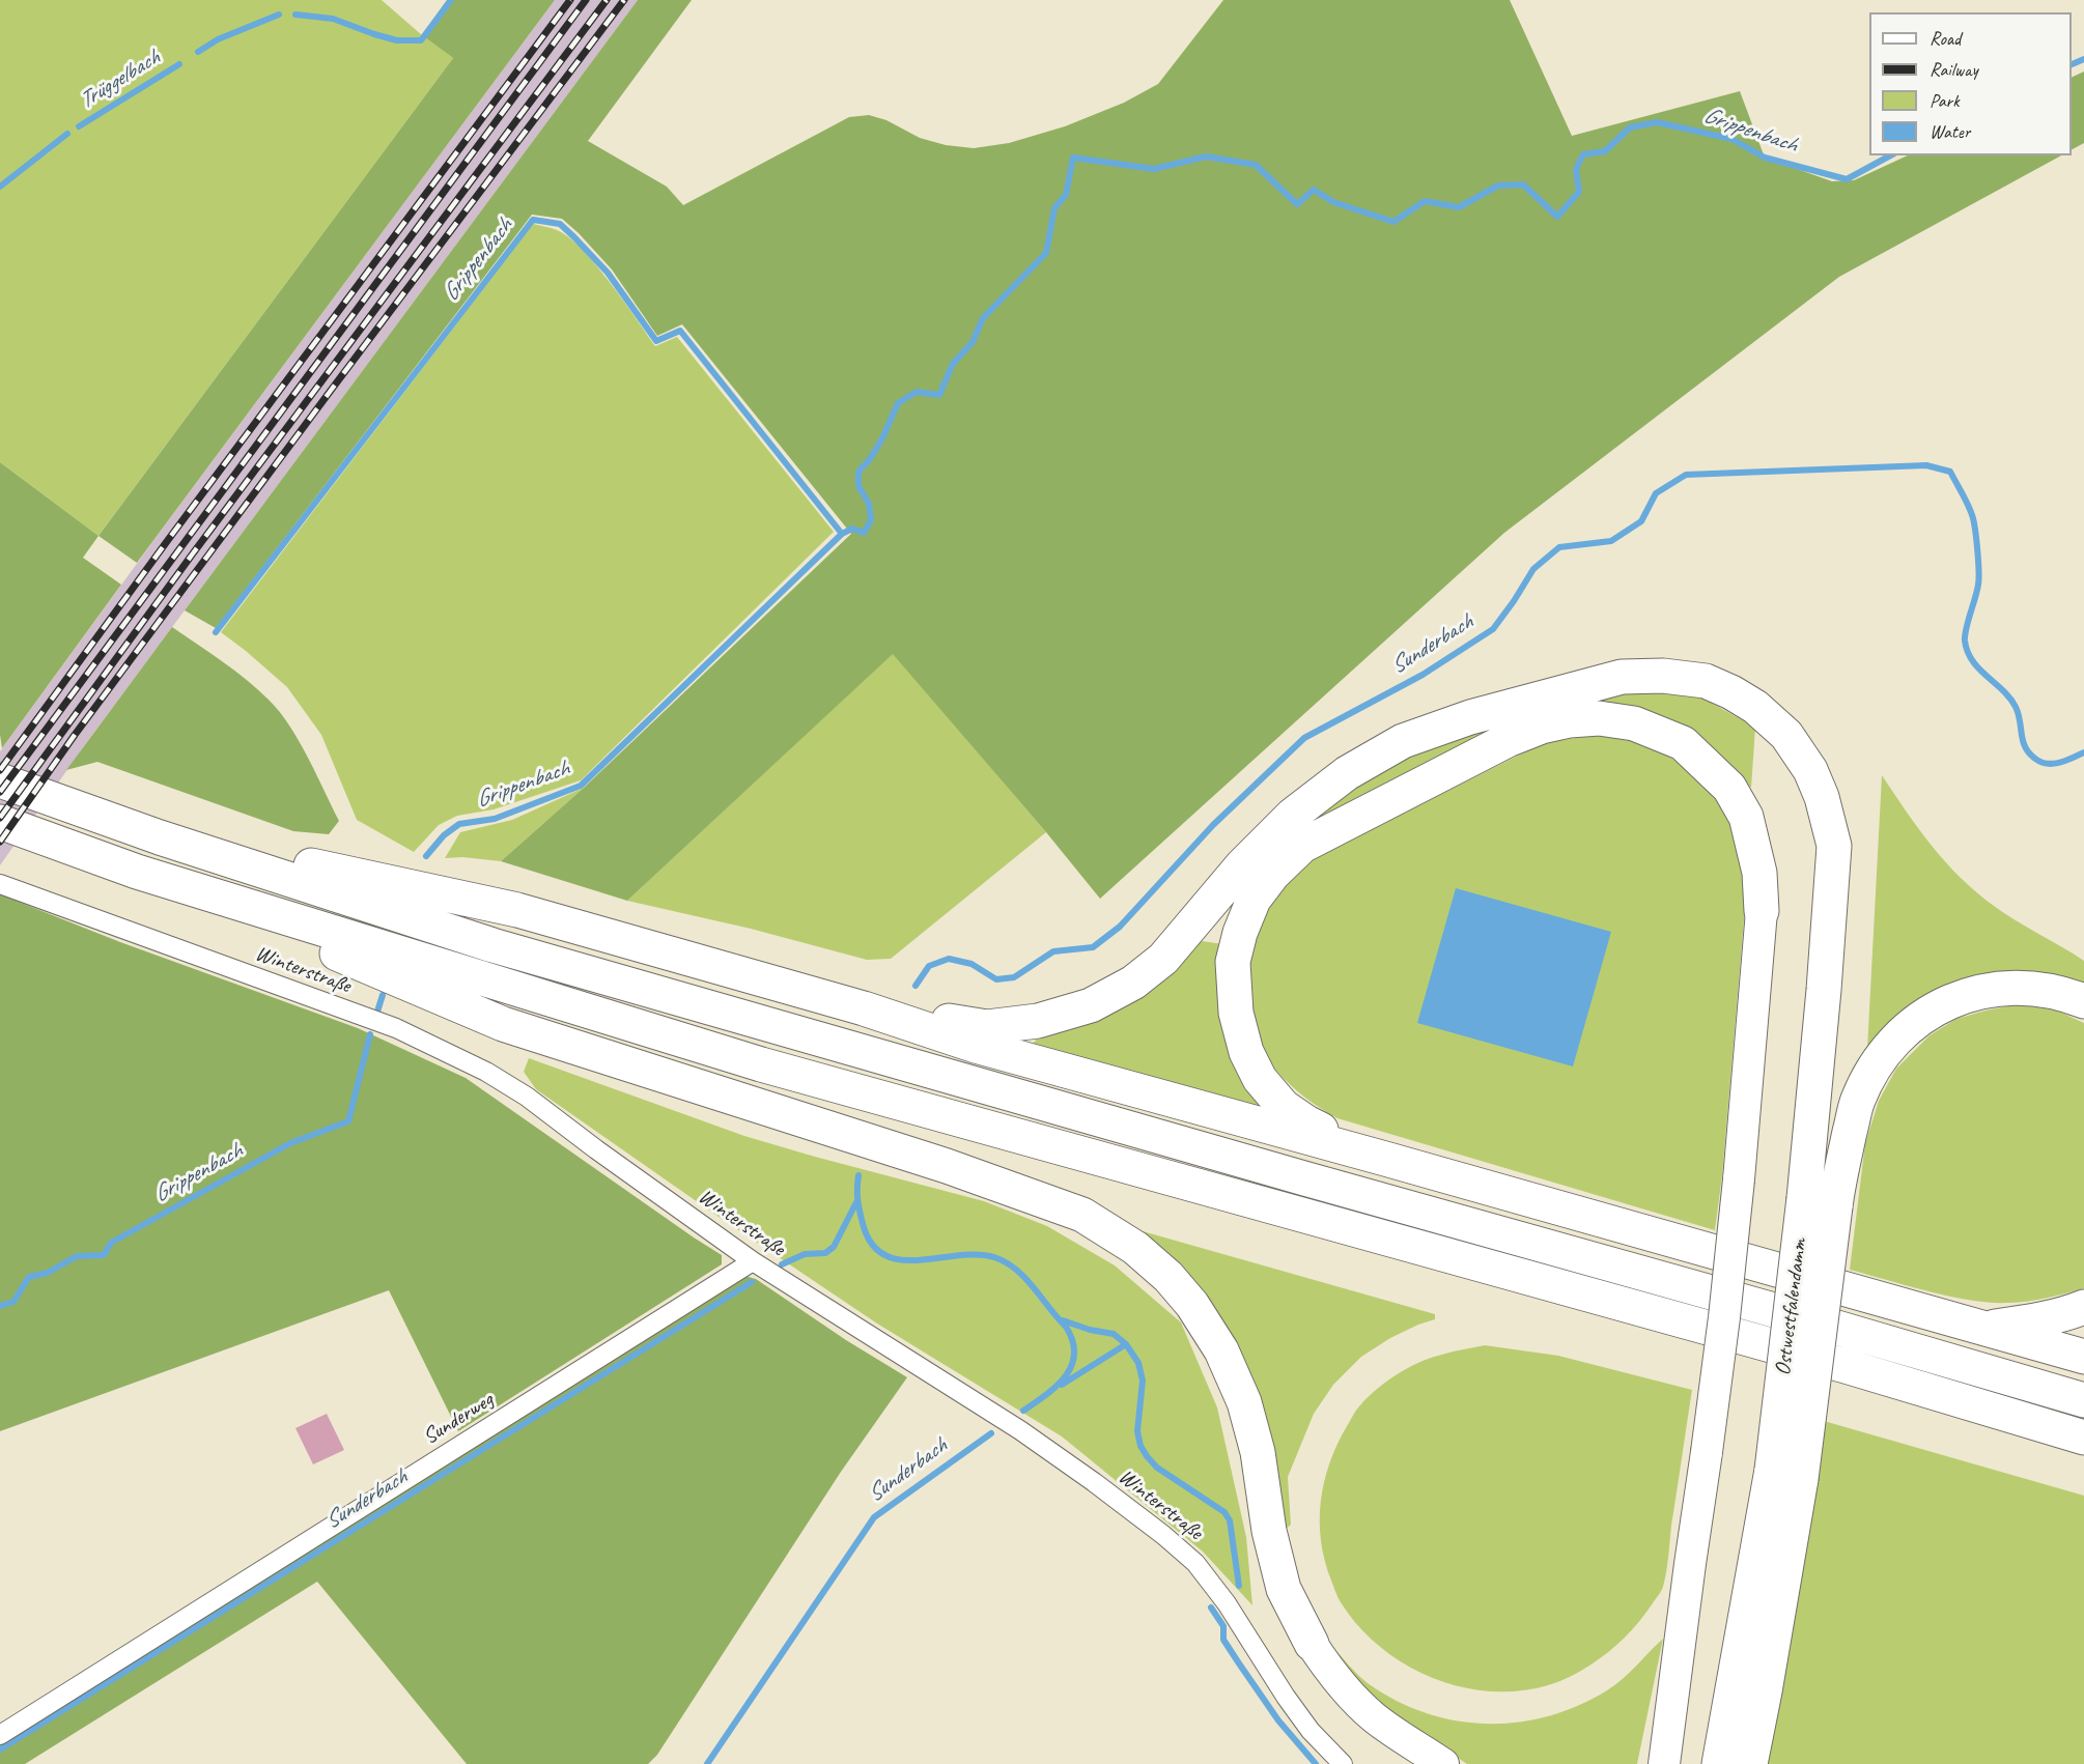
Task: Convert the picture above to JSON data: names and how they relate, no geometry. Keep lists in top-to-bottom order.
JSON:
{
  "streets": {
    "street": ["Winterstraße", "Sunderweg"]
  },
  "crossings": [
    ["Winterstraße", "Sunderweg"]
  ],
  "water": ["Trüggelbach", "Grippenbach", "Sunderbach"],
  "legend": [
    "Road",
    "Railway",
    "Park",
    "Water"
  ]
}
